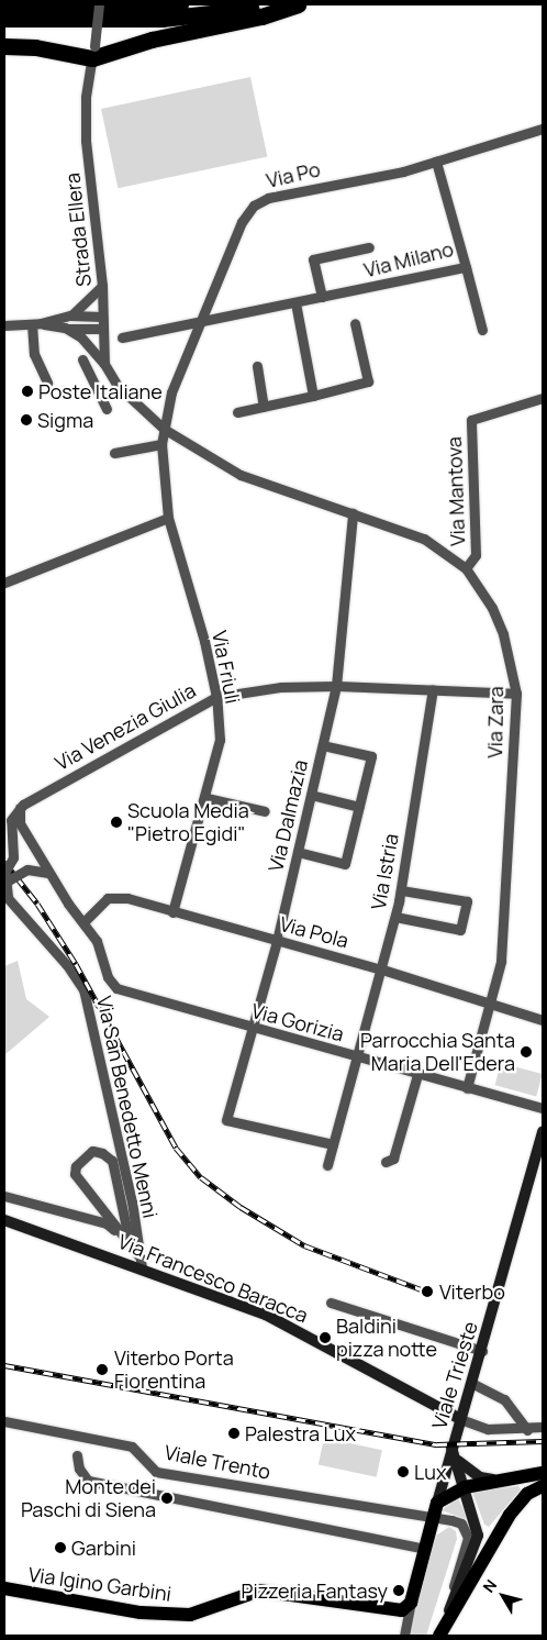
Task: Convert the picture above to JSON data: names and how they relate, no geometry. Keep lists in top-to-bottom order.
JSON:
{
  "streets": {
    "main road": ["Via Francesco Baracca", "Viale Trieste", "Via Igino Garbini"],
    "street": [
      "Via Po",
      "Strada Ellera",
      "Via Milano",
      "Via Mantova",
      "Via Friuli",
      "Via Zara",
      "Via Venezia Giulia",
      "Via Dalmazia",
      "Via Istria",
      "Via Pola",
      "Via Gorizia",
      "Via San Benedetto Menni",
      "Viale Trento"
    ]
  },
  "crossings": [
    ["Via Po", "Strada Ellera"],
    ["Via Po", "Via Milano"],
    ["Via Po", "Via Friuli"],
    ["Via Po", "Via Zara"],
    ["Strada Ellera", "Via Friuli"],
    ["Strada Ellera", "Via Zara"],
    ["Via Mantova", "Via Zara"],
    ["Via Friuli", "Via Zara"],
    ["Via Friuli", "Via Venezia Giulia"],
    ["Via Friuli", "Via Pola"],
    ["Via Zara", "Via Venezia Giulia"],
    ["Via Zara", "Via Dalmazia"],
    ["Via Zara", "Via Pola"],
    ["Via Zara", "Via Gorizia"],
    ["Via Venezia Giulia", "Via Dalmazia"],
    ["Via Venezia Giulia", "Via Istria"],
    ["Via Venezia Giulia", "Via Gorizia"],
    ["Via Dalmazia", "Via Istria"],
    ["Via Dalmazia", "Via Pola"],
    ["Via Dalmazia", "Via Gorizia"],
    ["Via Istria", "Via Pola"],
    ["Via Istria", "Via Gorizia"],
    ["Via Pola", "Via Gorizia"],
    ["Via San Benedetto Menni", "Via Francesco Baracca"],
    ["Via Francesco Baracca", "Viale Trieste"],
    ["Viale Trieste", "Viale Trento"]
  ],
  "places": [
    "Poste Italiane",
    "Sigma",
    "Scuola Media \"Pietro Egidi\"",
    "Parrocchia Santa Maria Dell'Edera",
    "Viterbo",
    "Baldini pizza notte",
    "Viterbo Porta Fiorentina",
    "Palestra Lux",
    "Lux",
    "Monte dei Paschi di Siena",
    "Garbini",
    "Pizzeria Fantasy"
  ],
  "north": "top left"
}
